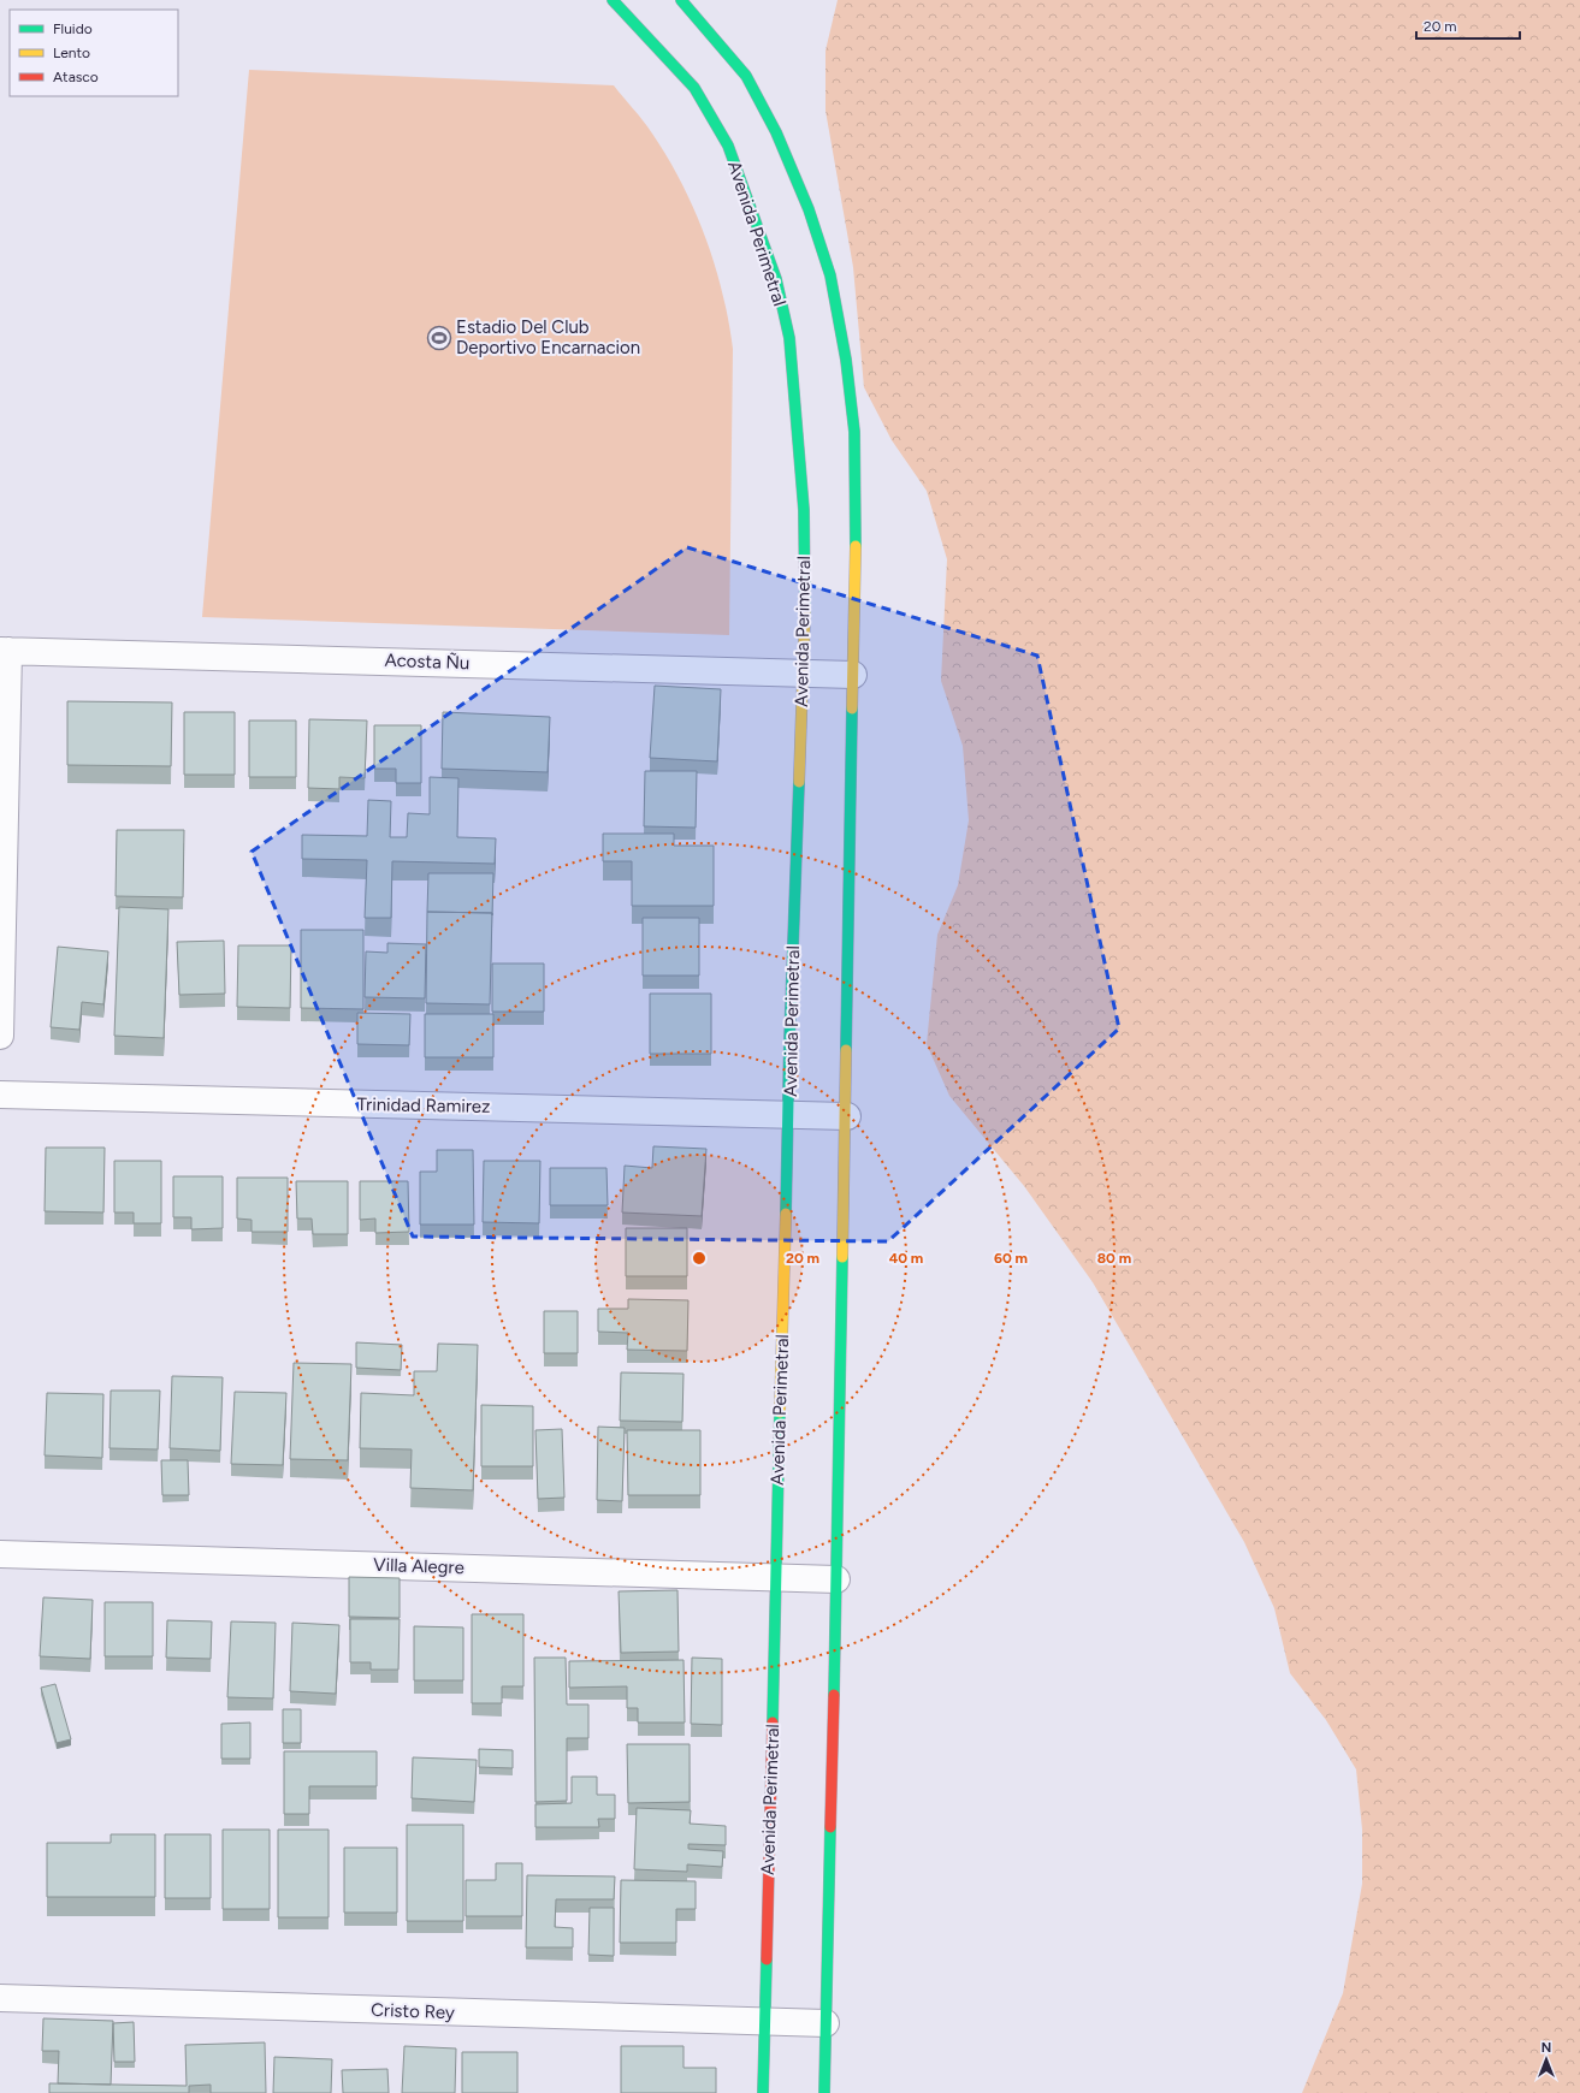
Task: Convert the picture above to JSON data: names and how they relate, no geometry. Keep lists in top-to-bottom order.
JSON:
{
  "streets": {
    "main road": ["Avenida Perimetral"],
    "street": [
      "Acosta Ñu",
      "Trinidad Ramirez",
      "Villa Alegre",
      "Cristo Rey"
    ]
  },
  "crossings": [
    ["Avenida Perimetral", "Acosta Ñu"],
    ["Avenida Perimetral", "Trinidad Ramirez"],
    ["Avenida Perimetral", "Villa Alegre"],
    ["Avenida Perimetral", "Cristo Rey"]
  ],
  "places": {
    "sports": ["Estadio Del Club Deportivo Encarnacion"]
  },
  "legend": ["Fluido", "Lento", "Atasco"],
  "scale_bar": "20 m",
  "north": "top",
  "rings": [
    "20 m",
    "40 m",
    "60 m",
    "80 m"
  ]
}
